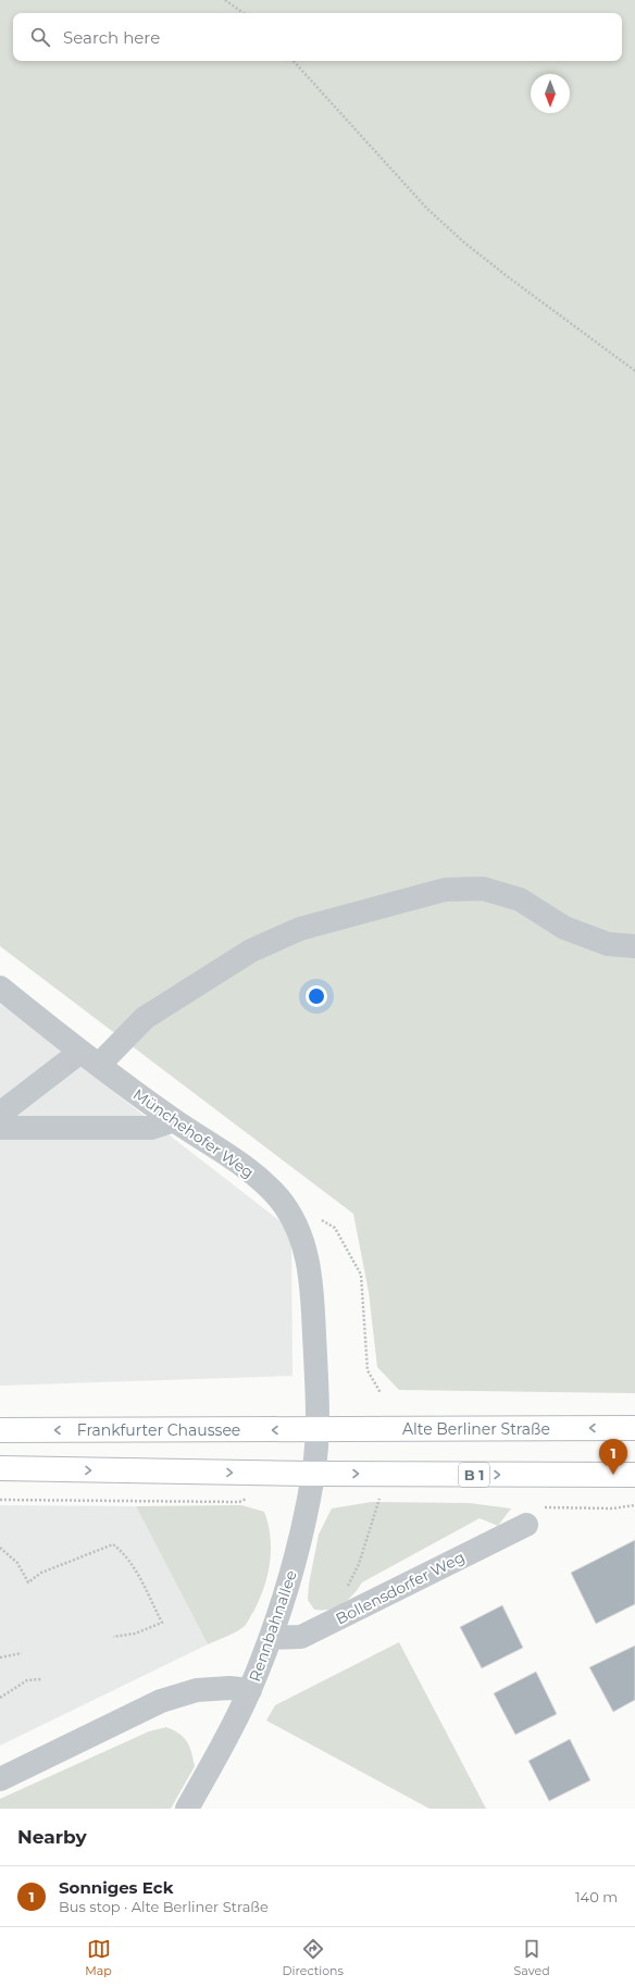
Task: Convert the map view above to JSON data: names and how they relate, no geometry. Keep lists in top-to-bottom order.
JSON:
{
  "streets": {
    "main road": ["Alte Berliner Straße", "Frankfurter Chaussee", "B 1"],
    "street": ["Münchehofer Weg", "Bollensdorfer Weg", "Rennbahnallee"]
  },
  "crossings": [
    ["Münchehofer Weg", "Alte Berliner Straße"],
    ["Münchehofer Weg", "Frankfurter Chaussee"],
    ["Münchehofer Weg", "Rennbahnallee"],
    ["Alte Berliner Straße", "Frankfurter Chaussee"],
    ["Alte Berliner Straße", "Rennbahnallee"],
    ["Frankfurter Chaussee", "Rennbahnallee"],
    ["B 1", "Rennbahnallee"],
    ["Bollensdorfer Weg", "Rennbahnallee"]
  ],
  "north": "bottom",
  "page": {
    "search": "Search here",
    "pins": "1",
    "heading": "Nearby",
    "list": [
      {
        "mark": "1",
        "name": "Sonniges Eck",
        "note": "Bus stop · Alte Berliner Straße",
        "value": "140 m"
      }
    ],
    "nav": ["Map", "Directions", "Saved"]
  }
}
